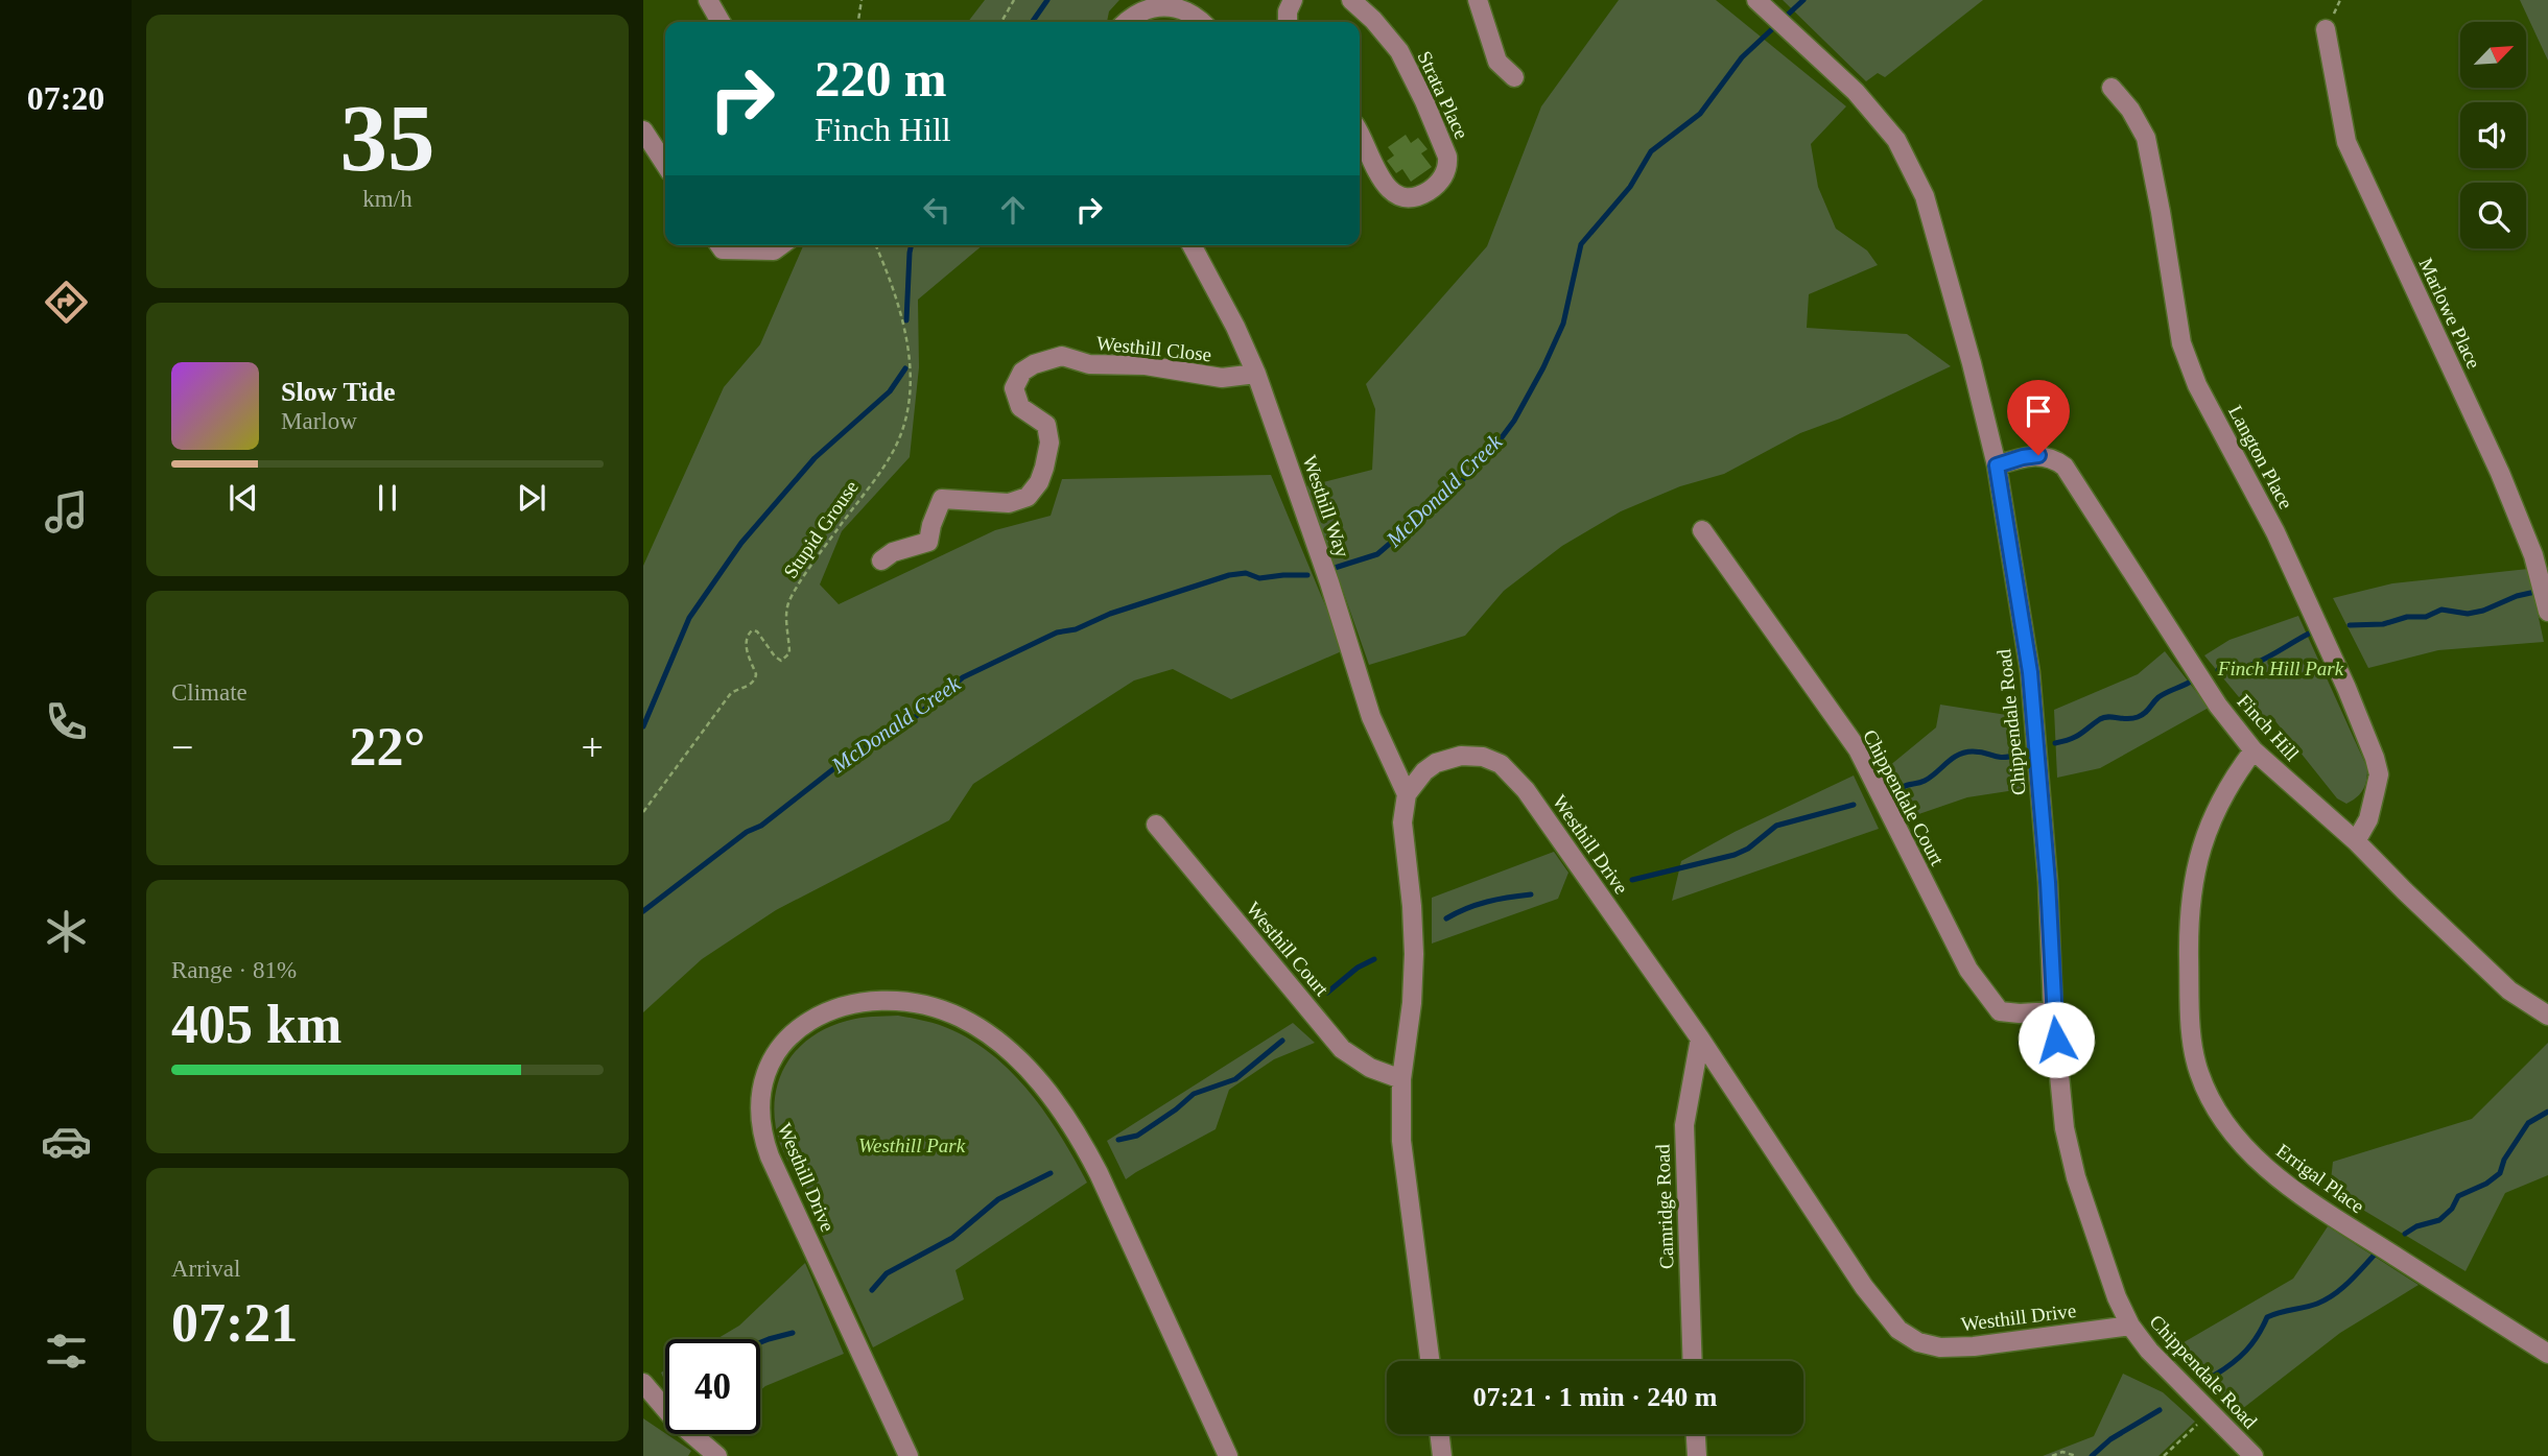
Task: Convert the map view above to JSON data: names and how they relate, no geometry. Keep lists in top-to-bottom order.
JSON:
{
  "streets": {
    "street": [
      "Strata Place",
      "Marlowe Place",
      "Westhill Close",
      "Langton Place",
      "Westhill Way",
      "Chippendale Road",
      "Finch Hill",
      "Chippendale Court",
      "Westhill Drive",
      "Westhill Court",
      "Errigal Place",
      "Camridge Road"
    ],
    "path": ["Stupid Grouse"]
  },
  "crossings": [
    ["Westhill Close", "Westhill Way"],
    ["Langton Place", "Finch Hill"],
    ["Westhill Way", "Westhill Drive"],
    ["Chippendale Road", "Finch Hill"],
    ["Chippendale Road", "Chippendale Court"],
    ["Chippendale Road", "Westhill Drive"],
    ["Finch Hill", "Errigal Place"],
    ["Westhill Drive", "Camridge Road"]
  ],
  "water": ["McDonald Creek"],
  "parks": ["Finch Hill Park", "Westhill Park"],
  "north": "top right",
  "page": {
    "tabs": "07:20",
    "tile": [
      ["35", "km/h"],
      "Climate",
      ["Range · 81%", "405 km"],
      ["Arrival", "07:21"]
    ],
    "turn": ["220 m", "Finch Hill"],
    "song": ["Slow Tide", "Marlow"],
    "heat": ["−", "22°", "+"],
    "limit": "40",
    "trip": "07:21 · 1 min · 240 m"
  }
}
